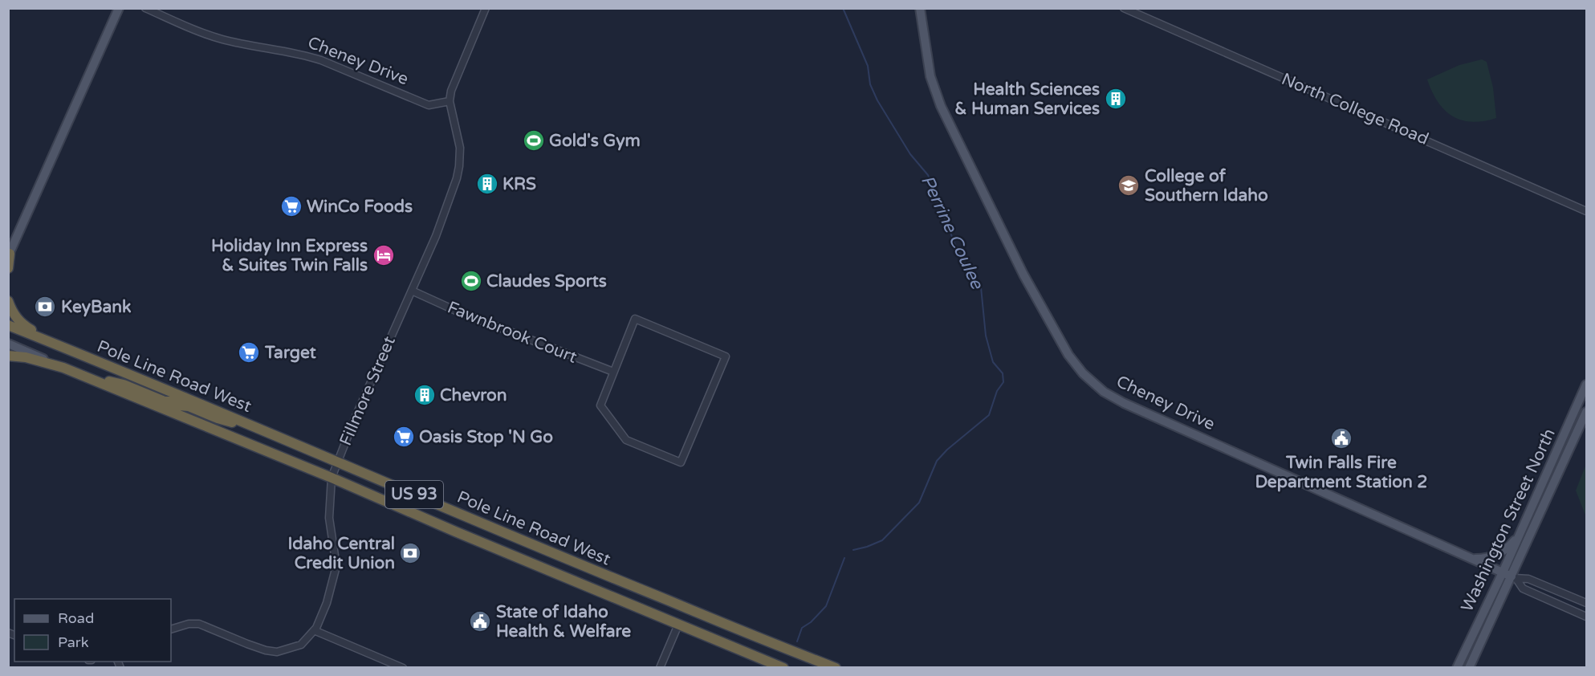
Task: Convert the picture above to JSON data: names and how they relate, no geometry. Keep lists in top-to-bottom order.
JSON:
{
  "streets": {
    "highway": ["Pole Line Road West", "US 93"],
    "main road": ["Cheney Drive", "Washington Street North"],
    "street": ["North College Road", "Fawnbrook Court", "Fillmore Street"]
  },
  "crossings": [
    ["Cheney Drive", "Fillmore Street"],
    ["Cheney Drive", "Washington Street North"],
    ["Fawnbrook Court", "Fillmore Street"],
    ["Pole Line Road West", "Fillmore Street"],
    ["Pole Line Road West", "US 93"]
  ],
  "water": ["Perrine Coulee"],
  "places": {
    "building": ["Health Sciences & Human Services", "KRS", "Chevron"],
    "sports": ["Gold's Gym", "Claudes Sports"],
    "school or university": ["College of Southern Idaho"],
    "supermarket": ["WinCo Foods", "Target", "Oasis Stop 'N Go"],
    "hotel": ["Holiday Inn Express & Suites Twin Falls"],
    "bank": ["KeyBank", "Idaho Central Credit Union"],
    "public building": ["Twin Falls Fire Department Station 2", "State of Idaho Health & Welfare"]
  },
  "legend": ["Road", "Park"]
}
